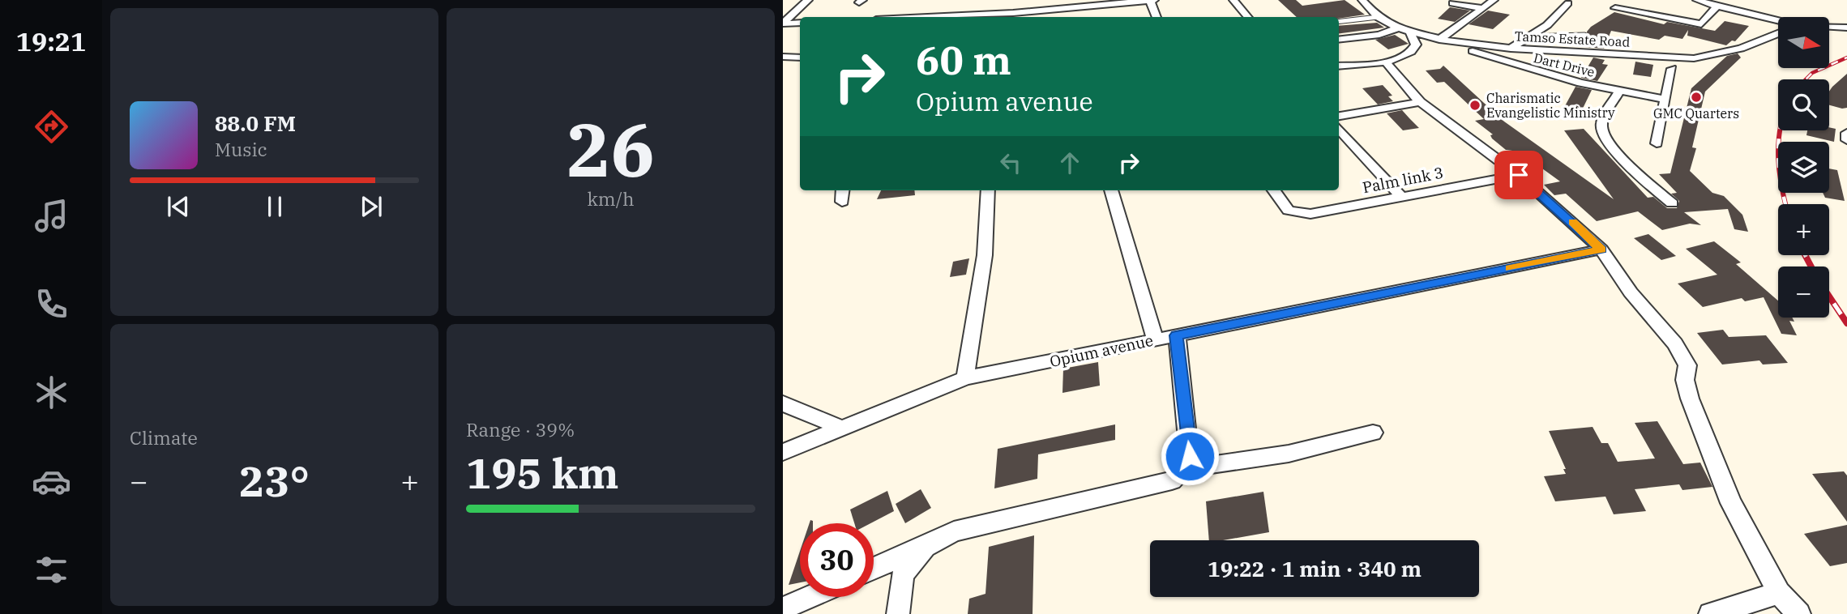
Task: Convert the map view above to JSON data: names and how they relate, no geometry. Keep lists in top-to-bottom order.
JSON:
{
  "streets": {
    "street": [
      "Tamso Estate Road",
      "Dart Drive",
      "Palm link 3",
      "Opium avenue"
    ]
  },
  "crossings": [
    ["Tamso Estate Road", "Dart Drive"]
  ],
  "places": ["GMC Quarters", "Charismatic Evangelistic Ministry"],
  "north": "right",
  "page": {
    "tabs": "19:21",
    "tile": [
      ["26", "km/h"],
      "Climate",
      ["Range · 39%", "195 km"]
    ],
    "map_buttons": ["+", "−"],
    "turn": ["60 m", "Opium avenue"],
    "song": ["88.0 FM", "Music"],
    "heat": ["−", "23°", "+"],
    "limit": "30",
    "trip": "19:22 · 1 min · 340 m"
  }
}
